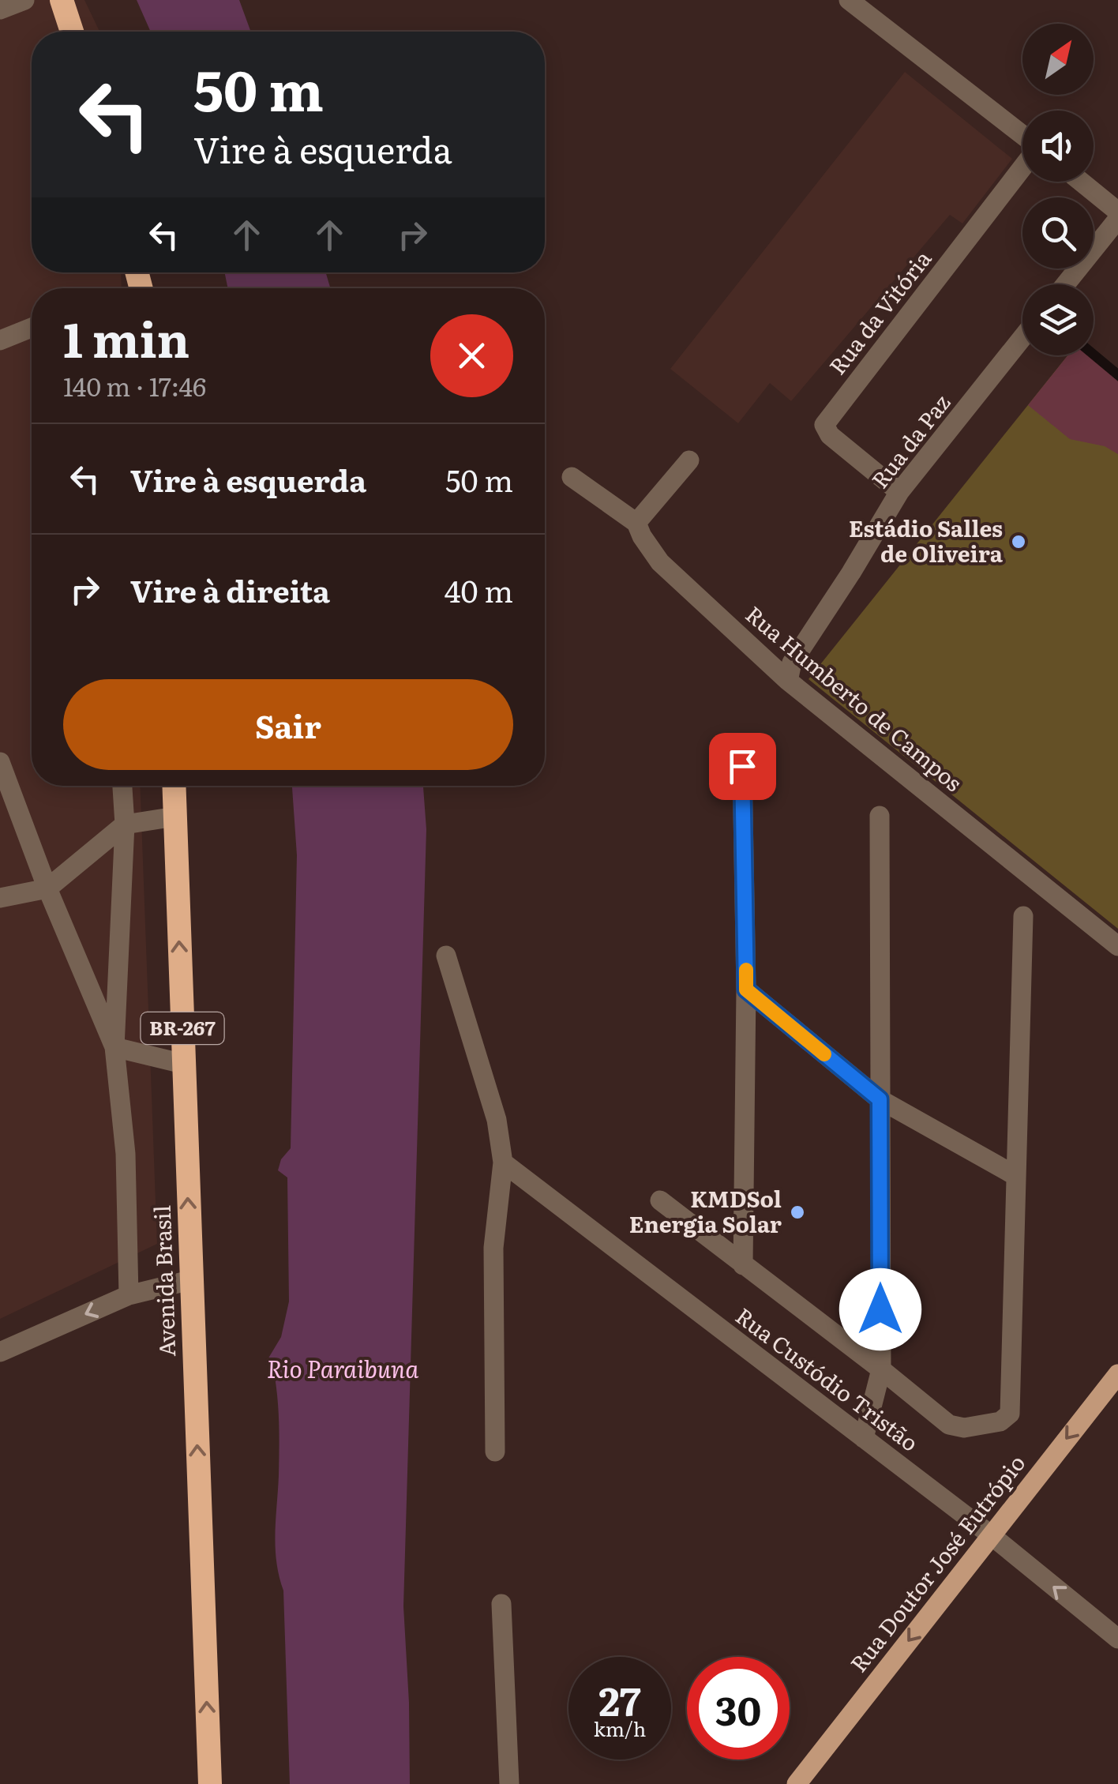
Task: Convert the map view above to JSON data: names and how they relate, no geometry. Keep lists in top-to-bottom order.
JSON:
{
  "streets": {
    "highway": ["BR-267", "Avenida Brasil"],
    "main road": ["Rua Doutor José Eutrópio"],
    "street": [
      "Rua da Vitória",
      "Rua da Paz",
      "Rua Humberto de Campos",
      "Rua Custódio Tristão"
    ]
  },
  "crossings": [
    ["Rua da Vitória", "Rua da Paz"],
    ["Rua da Paz", "Rua Humberto de Campos"],
    ["Rua Custódio Tristão", "Rua Doutor José Eutrópio"]
  ],
  "one_way": ["Avenida Brasil", "Rua Doutor José Eutrópio"],
  "water": ["Rio Paraibuna"],
  "places": ["Estádio Salles de Oliveira", "KMDSol Energia Solar"],
  "north": "top right",
  "page": {
    "turn": ["50 m", "Vire à esquerda"],
    "heading": ["1 min", "140 m · 17:46"],
    "list": [
      {
        "name": "Vire à esquerda",
        "value": "50 m"
      },
      {
        "name": "Vire à direita",
        "value": "40 m"
      }
    ],
    "buttons": "Sair",
    "speed": "27 km/h",
    "limit": "30"
  }
}
